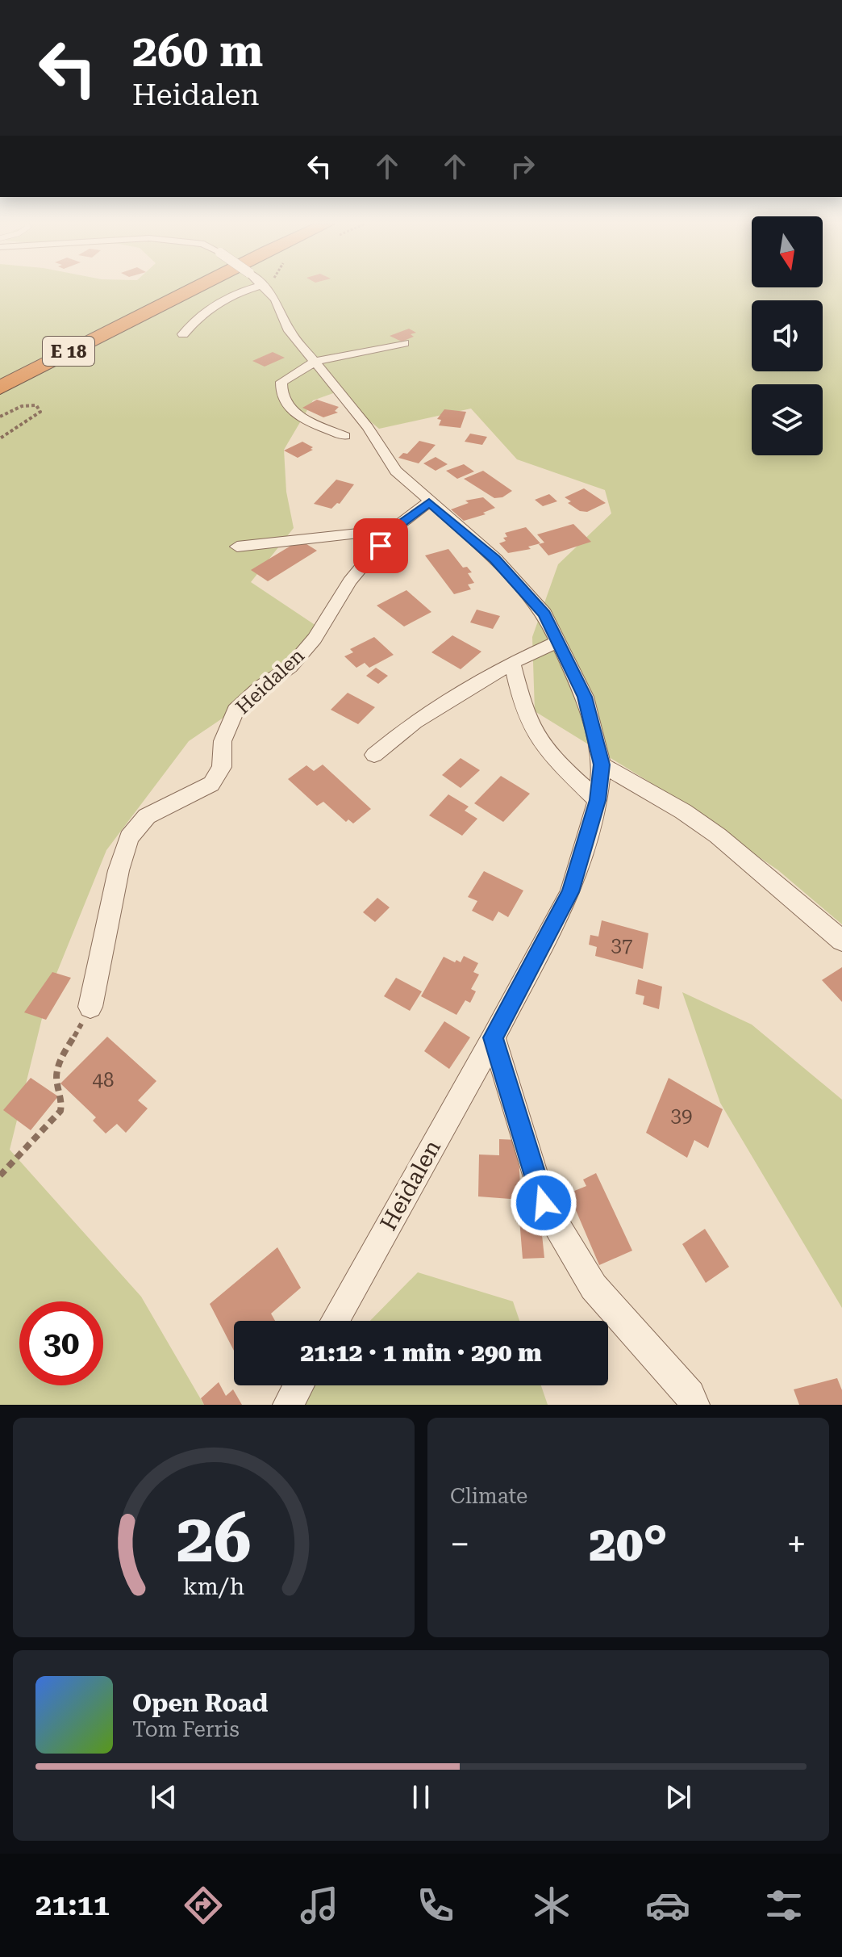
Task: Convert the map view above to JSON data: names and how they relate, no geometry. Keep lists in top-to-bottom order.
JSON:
{
  "streets": {
    "highway": ["E 18"],
    "street": ["Heidalen"]
  },
  "house_numbers": ["37", "48", "39"],
  "north": "bottom",
  "page": {
    "turn": ["260 m", "Heidalen"],
    "limit": "30",
    "trip": "21:12 · 1 min · 290 m",
    "tile": "Climate",
    "heat": ["−", "20°", "+"],
    "song": ["Open Road", "Tom Ferris"],
    "tabs": "21:11",
    "gauge": ["26", "km/h"]
  }
}
